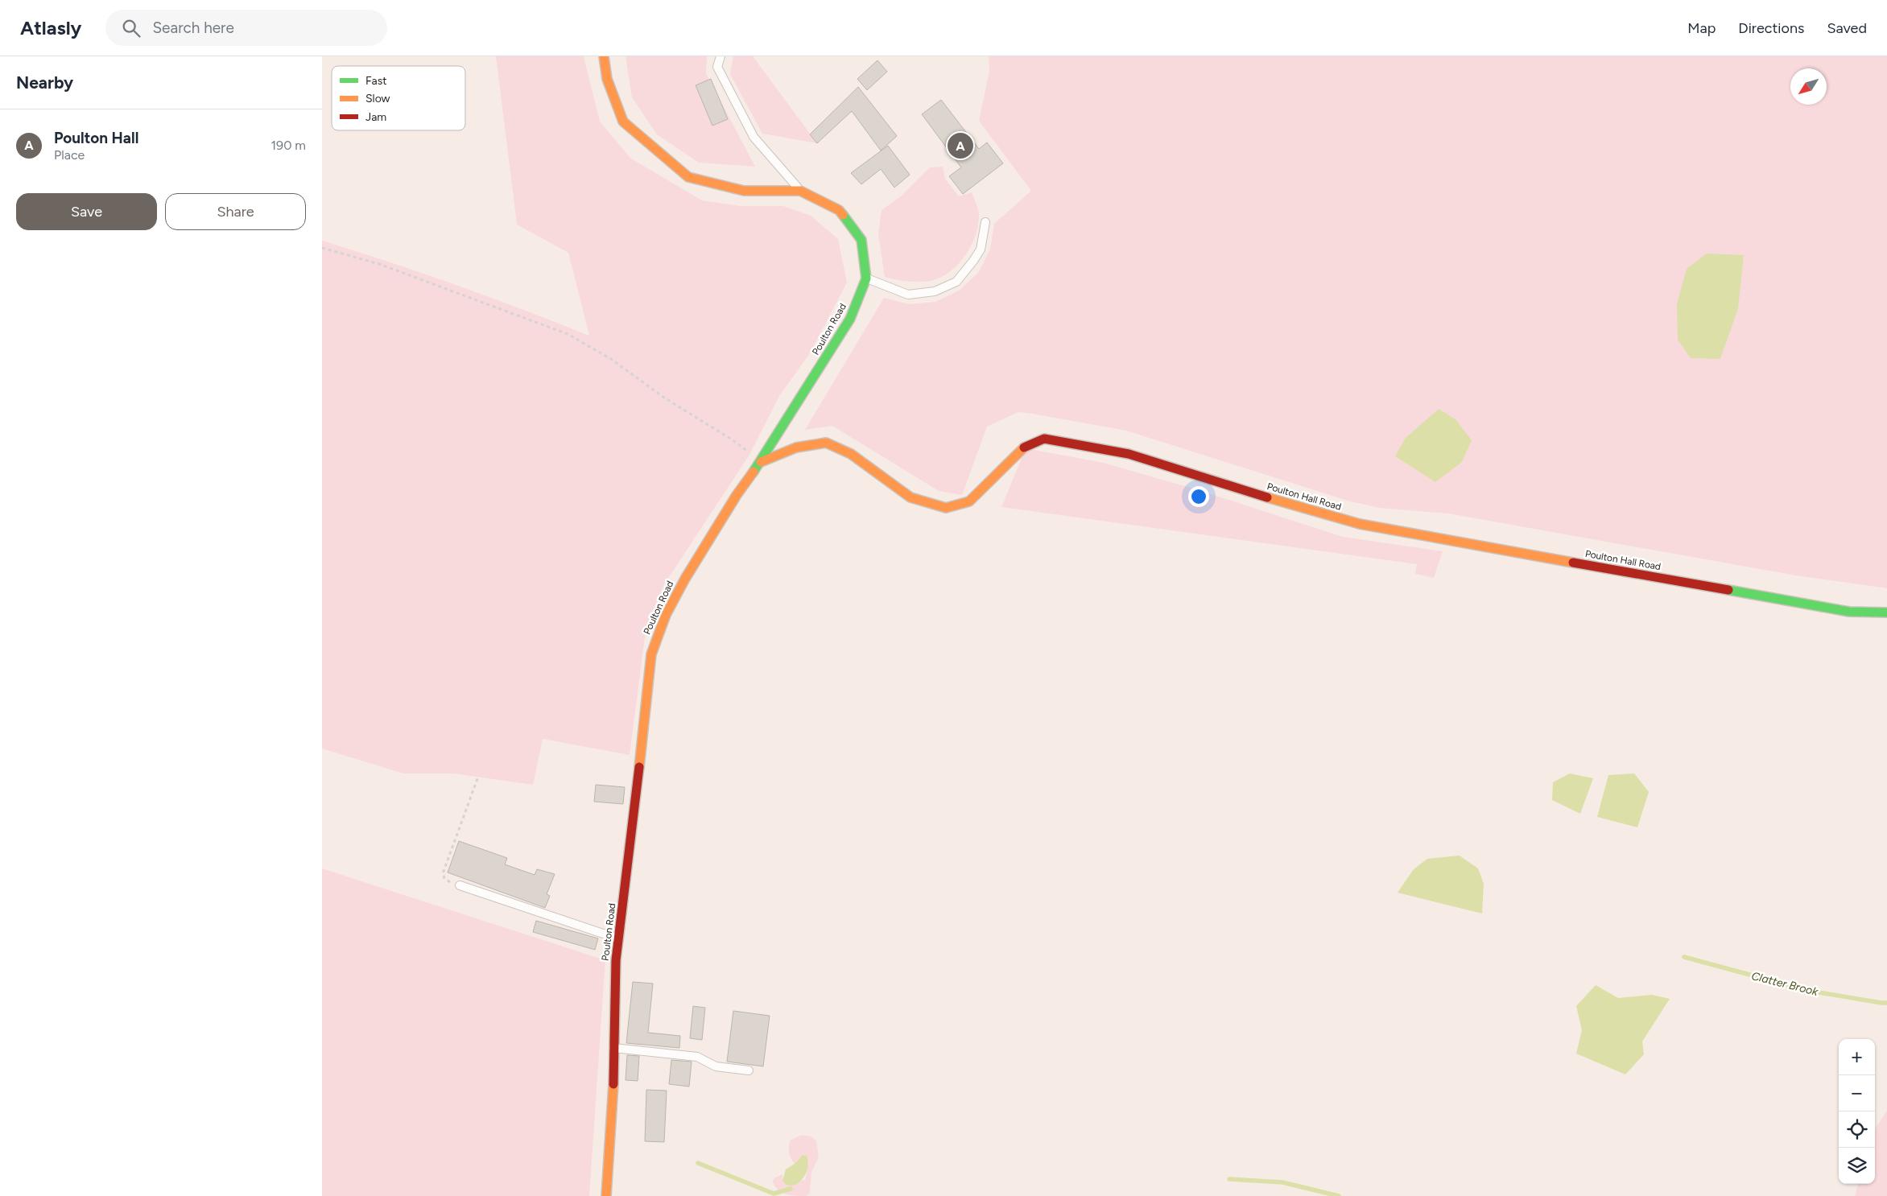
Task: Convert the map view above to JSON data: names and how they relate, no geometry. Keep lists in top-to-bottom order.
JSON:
{
  "streets": {
    "street": ["Poulton Road", "Poulton Hall Road"]
  },
  "crossings": [
    ["Poulton Road", "Poulton Hall Road"]
  ],
  "water": ["Clatter Brook"],
  "legend": ["Fast", "Slow", "Jam"],
  "north": "bottom left",
  "page": {
    "header": "Atlasly",
    "search": "Search here",
    "nav": ["Map", "Directions", "Saved"],
    "heading": "Nearby",
    "list": [
      {
        "mark": "A",
        "name": "Poulton Hall",
        "note": "Place",
        "value": "190 m"
      }
    ],
    "pins": "A",
    "buttons": ["Save", "Share"],
    "map_buttons": ["+", "−"]
  }
}
